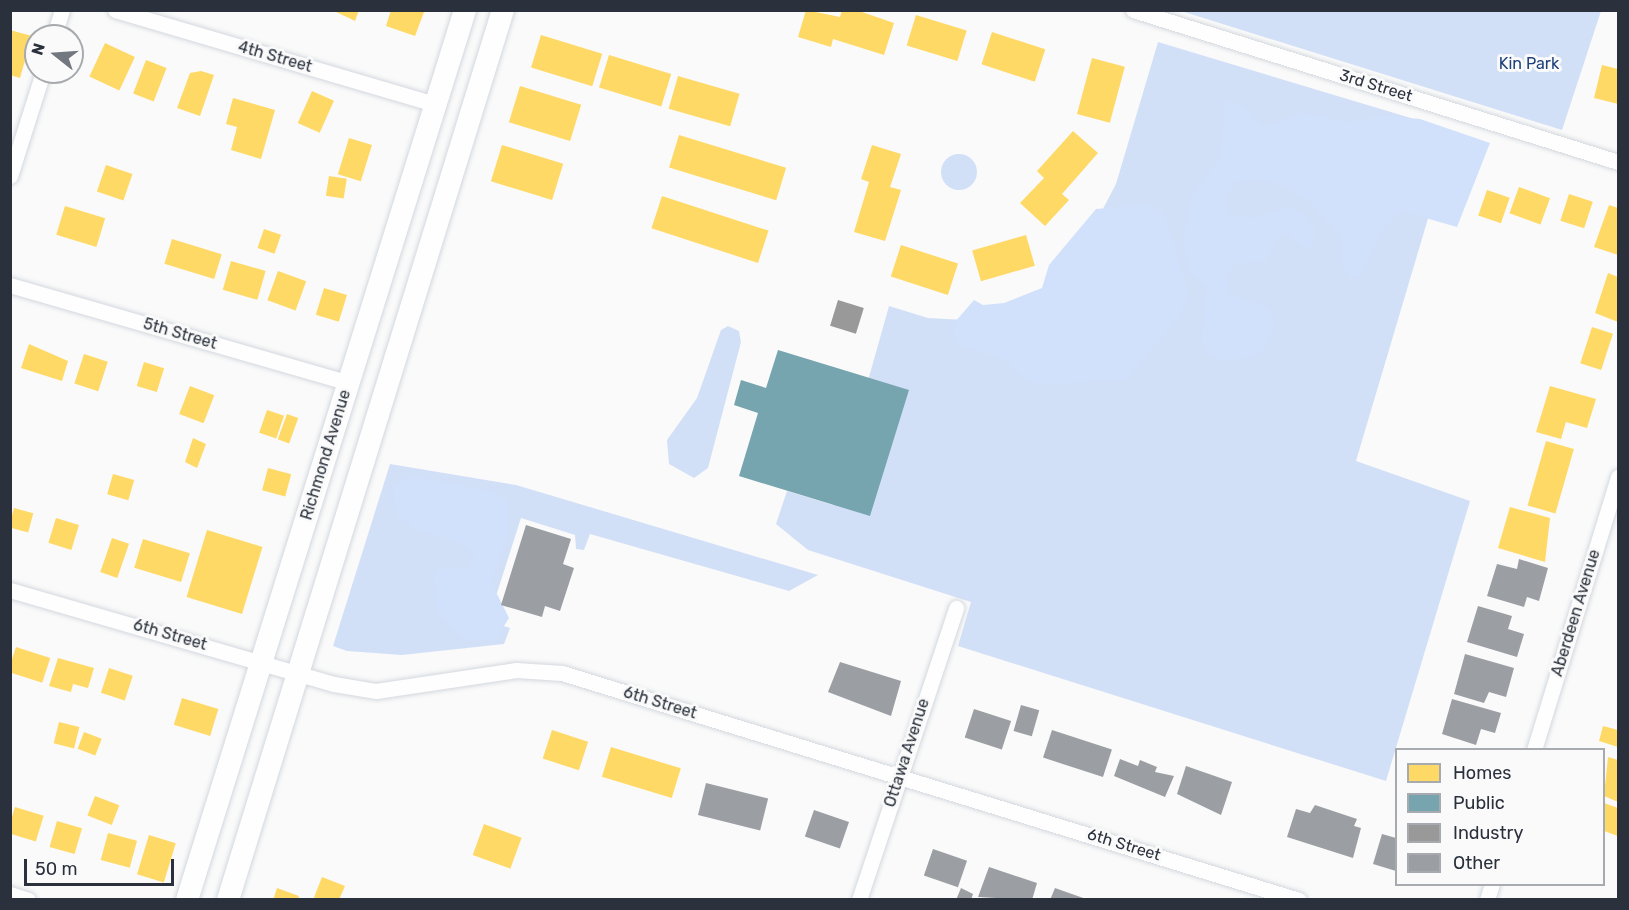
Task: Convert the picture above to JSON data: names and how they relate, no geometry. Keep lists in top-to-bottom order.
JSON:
{
  "streets": {
    "main road": ["Richmond Avenue"],
    "street": [
      "4th Street",
      "3rd Street",
      "5th Street",
      "Aberdeen Avenue",
      "6th Street",
      "Ottawa Avenue"
    ]
  },
  "crossings": [
    ["4th Street", "Richmond Avenue"],
    ["5th Street", "Richmond Avenue"],
    ["Richmond Avenue", "6th Street"],
    ["6th Street", "Ottawa Avenue"]
  ],
  "parks": ["Kin Park"],
  "legend": [
    "Homes",
    "Public",
    "Industry",
    "Other"
  ],
  "scale_bar": "50 m",
  "north": "left"
}
